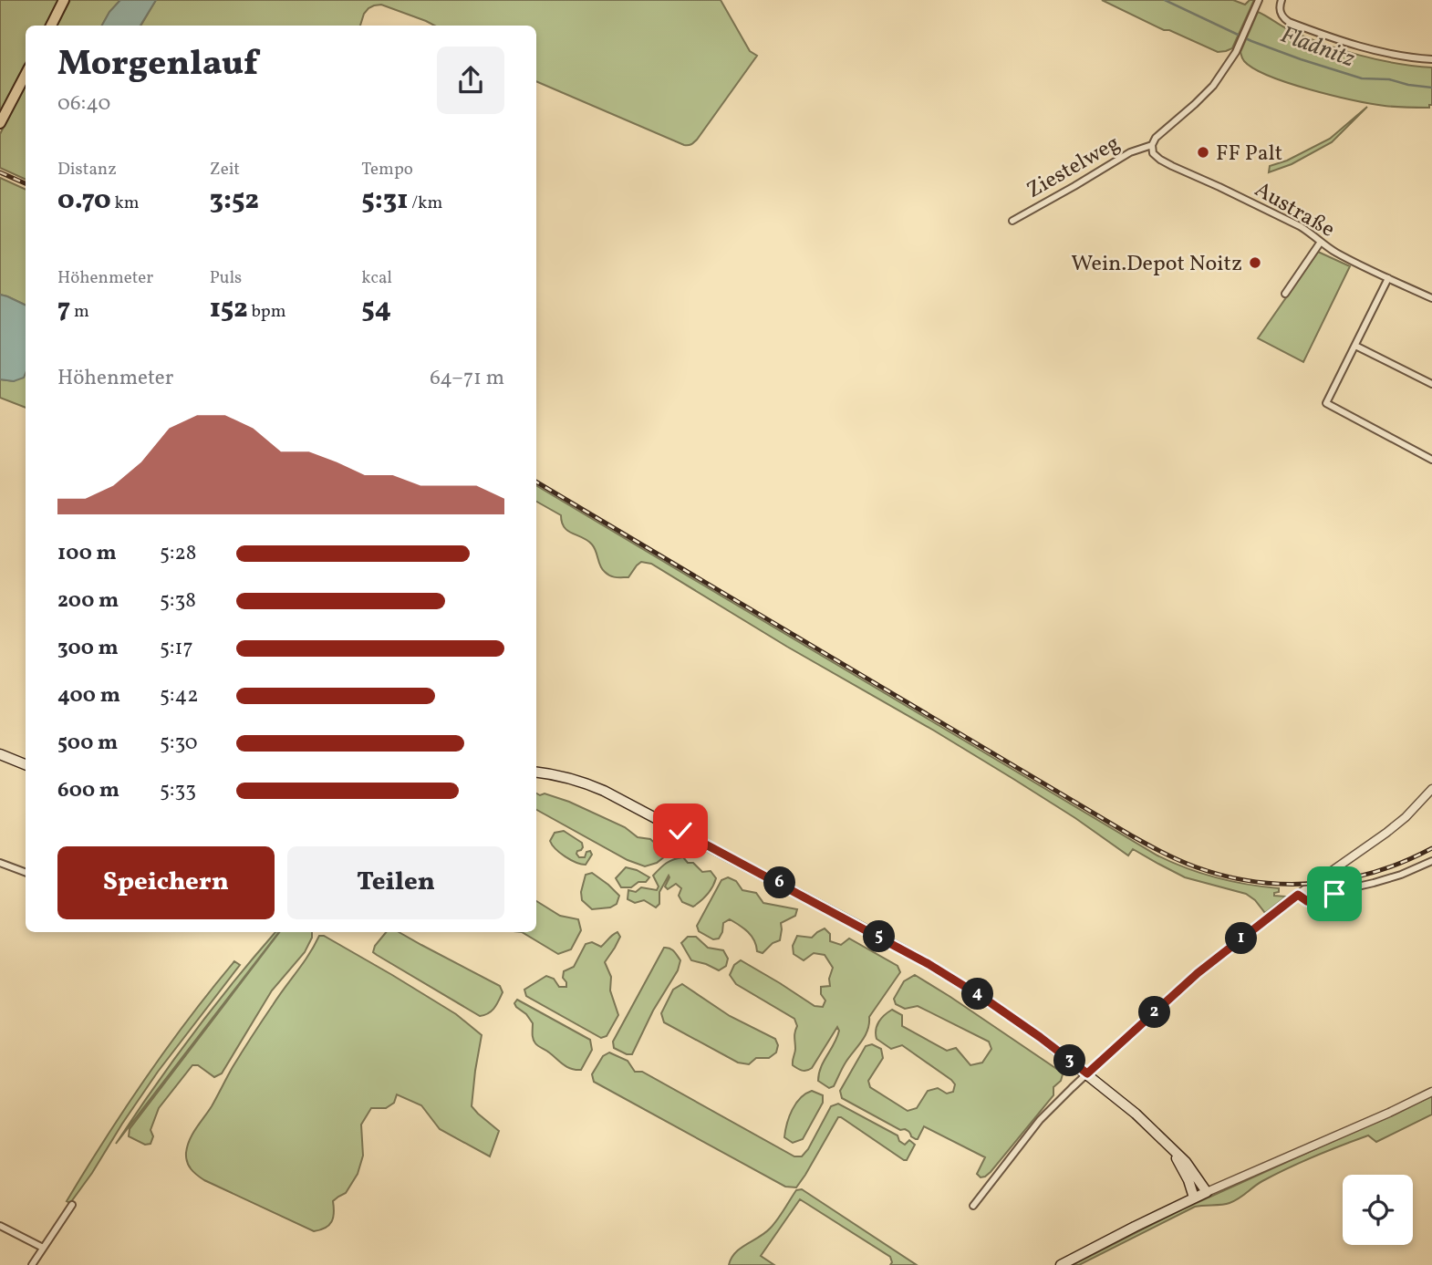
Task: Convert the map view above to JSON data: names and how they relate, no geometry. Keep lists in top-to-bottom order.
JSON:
{
  "streets": {
    "street": ["Ziestelweg", "Austraße"]
  },
  "crossings": [
    ["Ziestelweg", "Austraße"]
  ],
  "water": ["Fladnitz"],
  "places": ["FF Palt", "Wein.Depot Noitz"],
  "page": {
    "heading": ["Morgenlauf", "06:40"],
    "stats": [
      ["Distanz", "0.70 km"],
      ["Zeit", "3:52"],
      ["Tempo", "5:31 /km"],
      ["Höhenmeter", "7 m"],
      ["Puls", "152 bpm"],
      ["kcal", "54"]
    ],
    "chart": ["Höhenmeter", "64–71 m"],
    "list": [
      {
        "name": "100 m",
        "note": "5:28"
      },
      {
        "name": "200 m",
        "note": "5:38"
      },
      {
        "name": "300 m",
        "note": "5:17"
      },
      {
        "name": "400 m",
        "note": "5:42"
      },
      {
        "name": "500 m",
        "note": "5:30"
      },
      {
        "name": "600 m",
        "note": "5:33"
      }
    ],
    "buttons": ["Speichern", "Teilen"],
    "pins": [
      "6",
      "5",
      "1",
      "4",
      "2",
      "3"
    ]
  }
}
